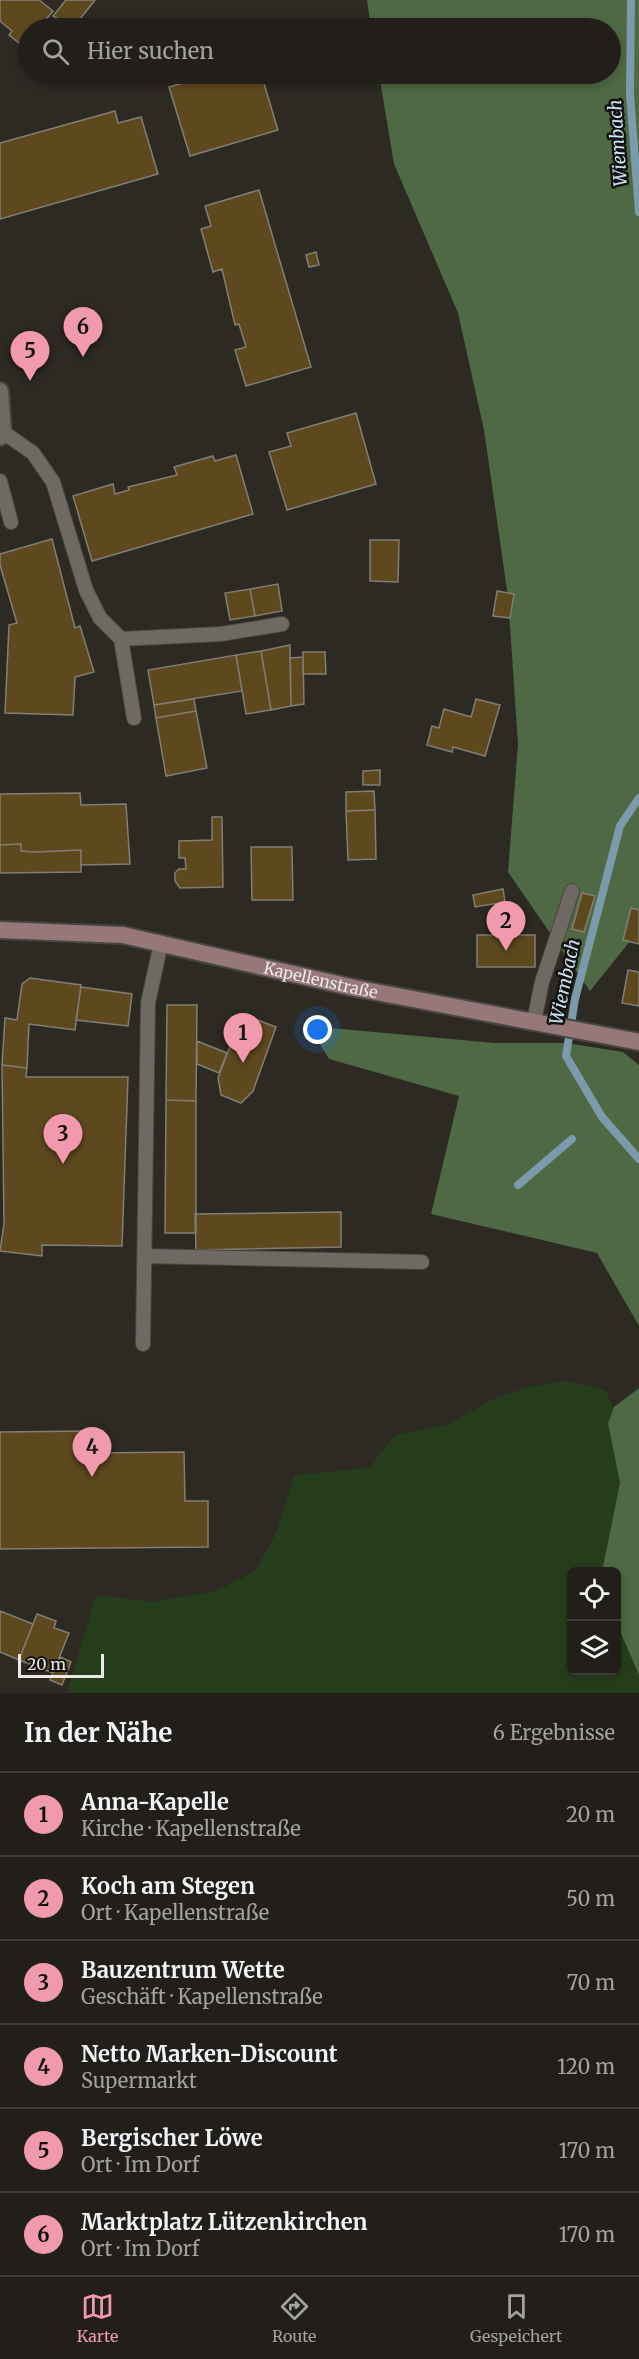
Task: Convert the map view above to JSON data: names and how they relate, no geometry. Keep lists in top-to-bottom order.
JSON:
{
  "streets": {
    "main road": ["Kapellenstraße"]
  },
  "water": ["Wiembach"],
  "scale_bar": "20 m",
  "page": {
    "search": "Hier suchen",
    "pins": [
      "6",
      "5",
      "2",
      "1",
      "3",
      "4"
    ],
    "scale": "20 m",
    "heading": ["In der Nähe", "6 Ergebnisse"],
    "list": [
      {
        "mark": "1",
        "name": "Anna-Kapelle",
        "note": "Kirche · Kapellenstraße",
        "value": "20 m"
      },
      {
        "mark": "2",
        "name": "Koch am Stegen",
        "note": "Ort · Kapellenstraße",
        "value": "50 m"
      },
      {
        "mark": "3",
        "name": "Bauzentrum Wette",
        "note": "Geschäft · Kapellenstraße",
        "value": "70 m"
      },
      {
        "mark": "4",
        "name": "Netto Marken-Discount",
        "note": "Supermarkt",
        "value": "120 m"
      },
      {
        "mark": "5",
        "name": "Bergischer Löwe",
        "note": "Ort · Im Dorf",
        "value": "170 m"
      },
      {
        "mark": "6",
        "name": "Marktplatz Lützenkirchen",
        "note": "Ort · Im Dorf",
        "value": "170 m"
      }
    ],
    "nav": ["Karte", "Route", "Gespeichert"]
  }
}
